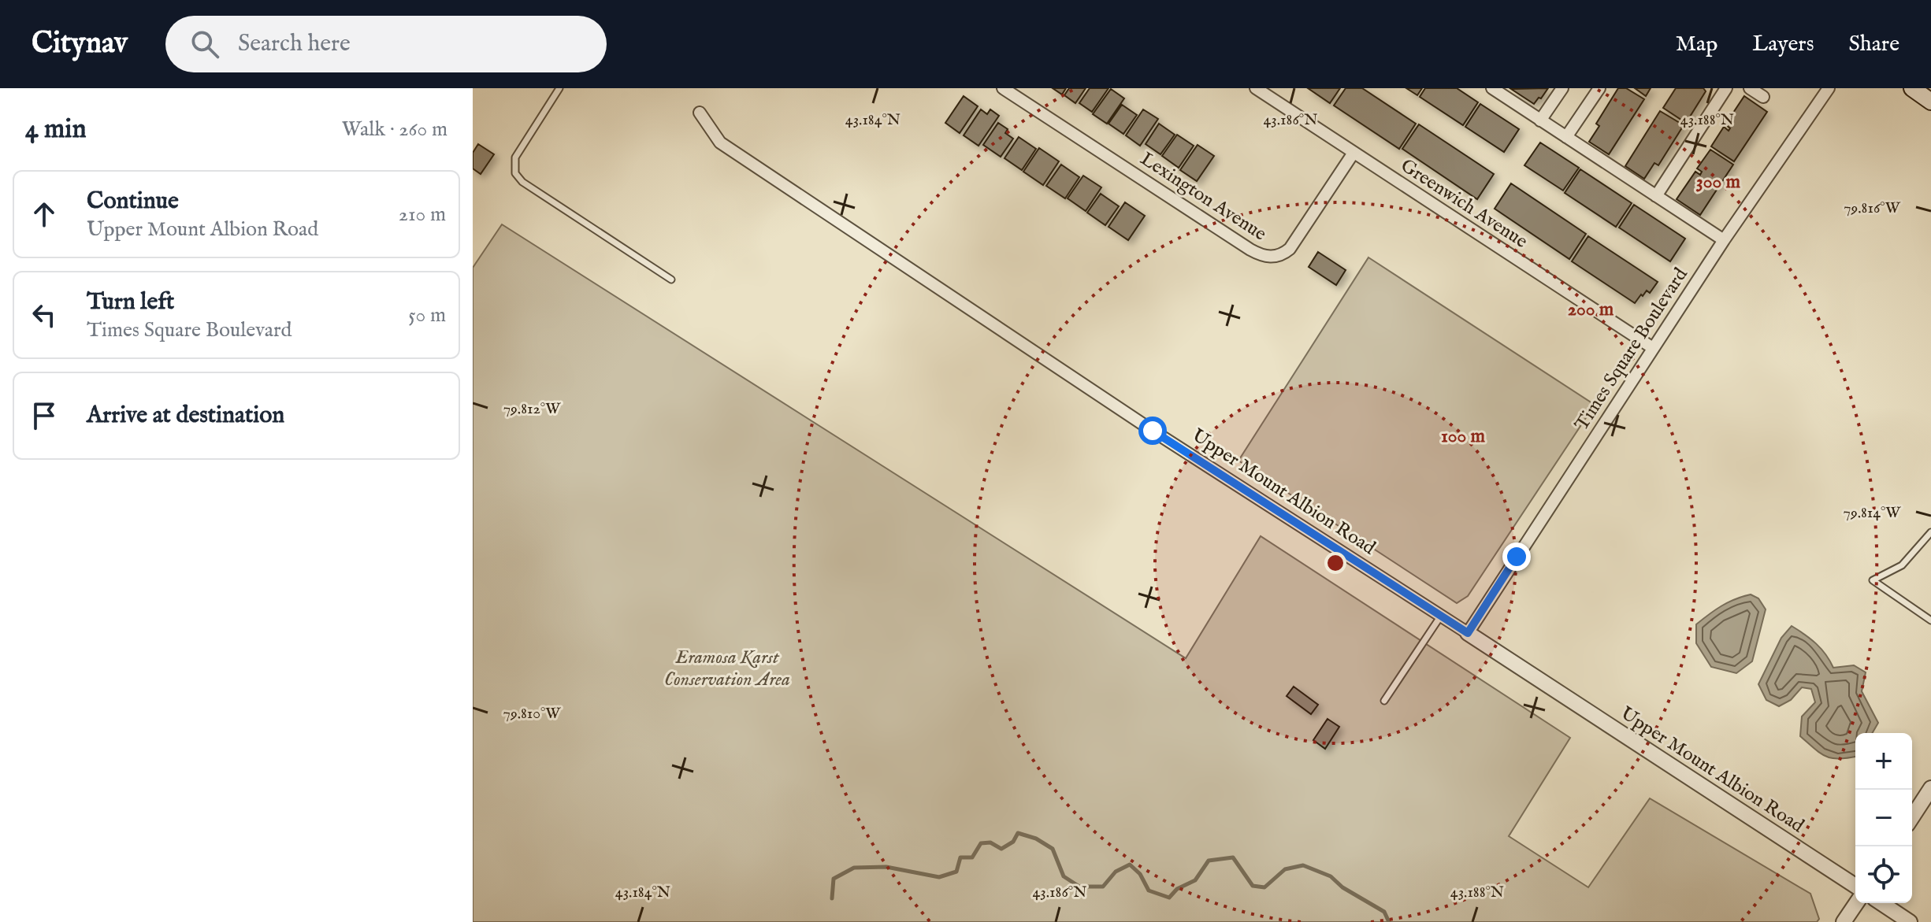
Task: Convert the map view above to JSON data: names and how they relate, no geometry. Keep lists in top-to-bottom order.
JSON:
{
  "streets": {
    "street": [
      "Lexington Avenue",
      "Greenwich Avenue",
      "Times Square Boulevard",
      "Upper Mount Albion Road"
    ]
  },
  "crossings": [
    ["Lexington Avenue", "Greenwich Avenue"],
    ["Greenwich Avenue", "Times Square Boulevard"],
    ["Times Square Boulevard", "Upper Mount Albion Road"]
  ],
  "parks": ["Eramosa Karst Conservation Area"],
  "page": {
    "header": "Citynav",
    "search": "Search here",
    "nav": ["Map", "Layers", "Share"],
    "heading": ["4 min", "Walk · 260 m"],
    "list": [
      ["Continue", "Upper Mount Albion Road", "210 m"],
      ["Turn left", "Times Square Boulevard", "50 m"],
      "Arrive at destination"
    ],
    "map_buttons": ["+", "−"]
  },
  "coordinates": [
    "43.184°N",
    "43.186°N",
    "43.188°N",
    "79.816°W",
    "79.812°W",
    "79.814°W",
    "79.810°W"
  ],
  "rings": ["300 m", "200 m", "100 m"]
}
